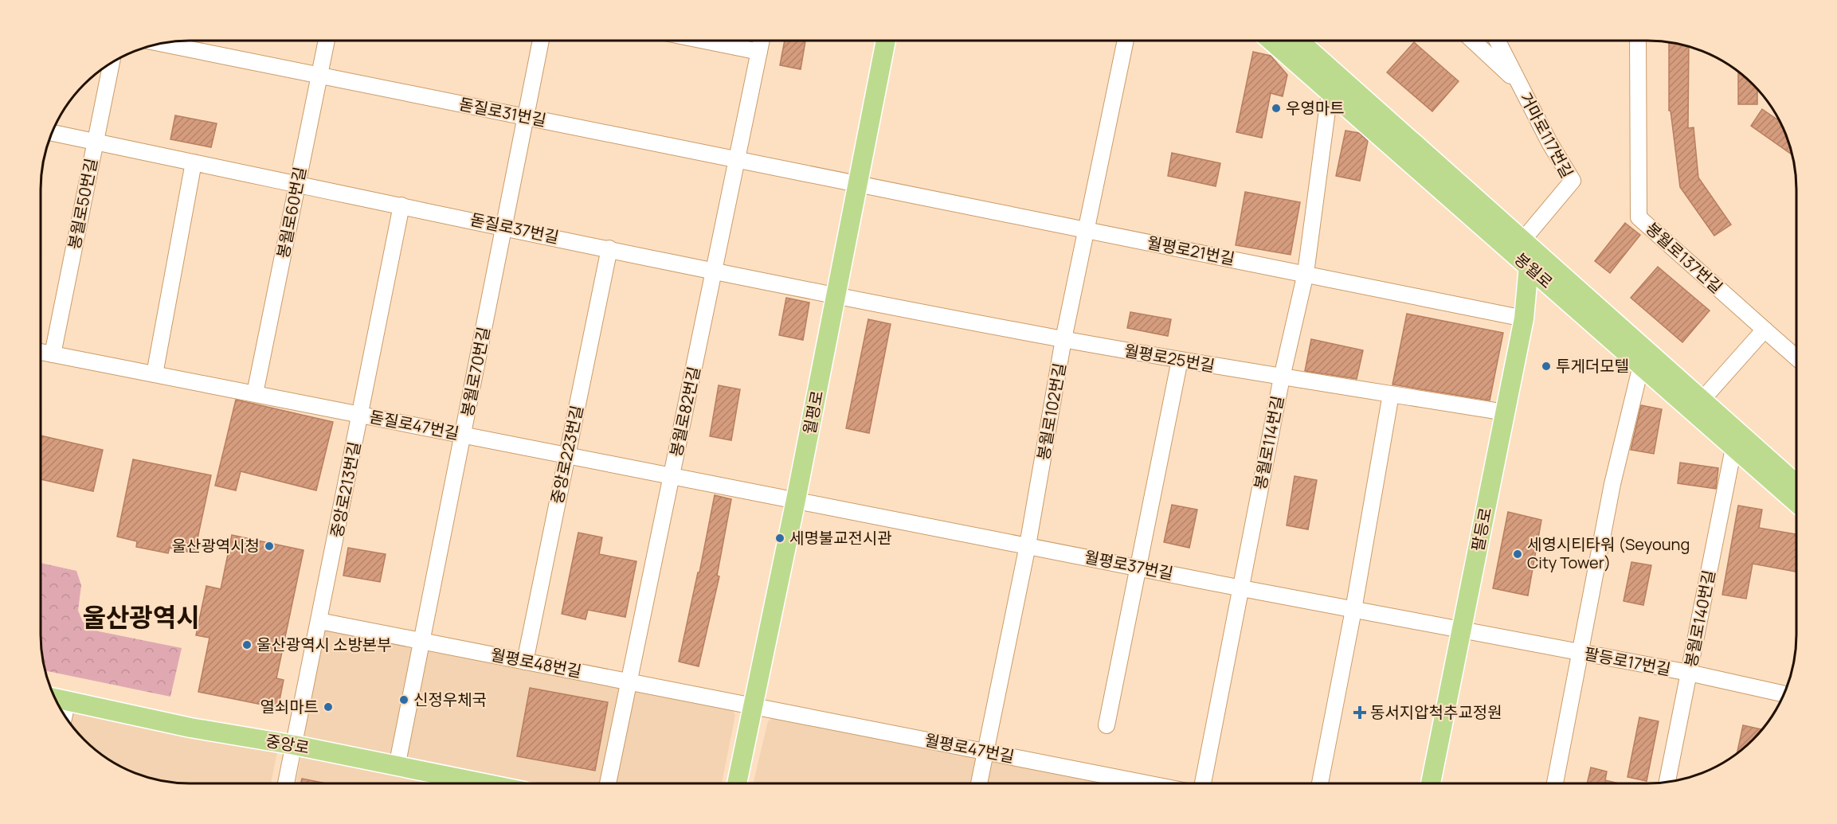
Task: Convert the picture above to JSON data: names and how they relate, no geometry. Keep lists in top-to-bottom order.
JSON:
{
  "streets": {
    "main road": [
      "봉월로",
      "월평로",
      "팔등로",
      "중앙로"
    ],
    "street": [
      "돋질로31번길",
      "거마로117번길",
      "봉월로50번길",
      "봉월로60번길",
      "돋질로37번길",
      "월평로21번길",
      "봉월로137번길",
      "월평로25번길",
      "봉월로70번길",
      "봉월로82번길",
      "봉월로102번길",
      "돋질로47번길",
      "봉월로114번길",
      "중앙로223번길",
      "중앙로213번길",
      "월평로37번길",
      "봉월로140번길",
      "팔등로17번길",
      "월평로48번길",
      "월평로47번길"
    ]
  },
  "crossings": [
    ["돋질로31번길", "봉월로60번길"],
    ["돋질로31번길", "월평로21번길"],
    ["돋질로31번길", "봉월로70번길"],
    ["돋질로31번길", "봉월로82번길"],
    ["돋질로31번길", "월평로"],
    ["거마로117번길", "봉월로"],
    ["봉월로50번길", "돋질로37번길"],
    ["봉월로50번길", "돋질로47번길"],
    ["봉월로60번길", "돋질로37번길"],
    ["봉월로60번길", "돋질로47번길"],
    ["돋질로37번길", "월평로25번길"],
    ["돋질로37번길", "봉월로70번길"],
    ["돋질로37번길", "봉월로82번길"],
    ["돋질로37번길", "월평로"],
    ["돋질로37번길", "중앙로223번길"],
    ["돋질로37번길", "중앙로213번길"],
    ["월평로21번길", "봉월로102번길"],
    ["월평로21번길", "월평로"],
    ["월평로21번길", "봉월로114번길"],
    ["월평로21번길", "팔등로"],
    ["봉월로", "봉월로114번길"],
    ["봉월로", "팔등로"],
    ["봉월로", "봉월로140번길"],
    ["월평로25번길", "봉월로102번길"],
    ["월평로25번길", "월평로"],
    ["월평로25번길", "봉월로114번길"],
    ["월평로25번길", "팔등로"],
    ["봉월로70번길", "돋질로47번길"],
    ["봉월로70번길", "월평로48번길"],
    ["봉월로70번길", "중앙로"],
    ["봉월로82번길", "돋질로47번길"],
    ["봉월로82번길", "월평로48번길"],
    ["봉월로102번길", "월평로37번길"],
    ["봉월로102번길", "월평로47번길"],
    ["월평로", "돋질로47번길"],
    ["월평로", "월평로37번길"],
    ["월평로", "월평로48번길"],
    ["월평로", "월평로47번길"],
    ["돋질로47번길", "중앙로223번길"],
    ["돋질로47번길", "중앙로213번길"],
    ["돋질로47번길", "월평로37번길"],
    ["봉월로114번길", "월평로37번길"],
    ["중앙로223번길", "월평로48번길"],
    ["중앙로213번길", "월평로48번길"],
    ["중앙로213번길", "중앙로"],
    ["팔등로", "월평로37번길"],
    ["팔등로", "팔등로17번길"],
    ["월평로37번길", "팔등로17번길"],
    ["봉월로140번길", "팔등로17번길"],
    ["월평로48번길", "월평로47번길"]
  ],
  "districts": ["울산광역시"],
  "places": {
    "other": [
      "우영마트",
      "투게더모텔",
      "세명불교전시관",
      "울산광역시청",
      "세영시티타워 (Seyoung City Tower)",
      "울산광역시 소방본부",
      "신정우체국",
      "열쇠마트"
    ],
    "health": ["동서지압척추교정원"]
  }
}
